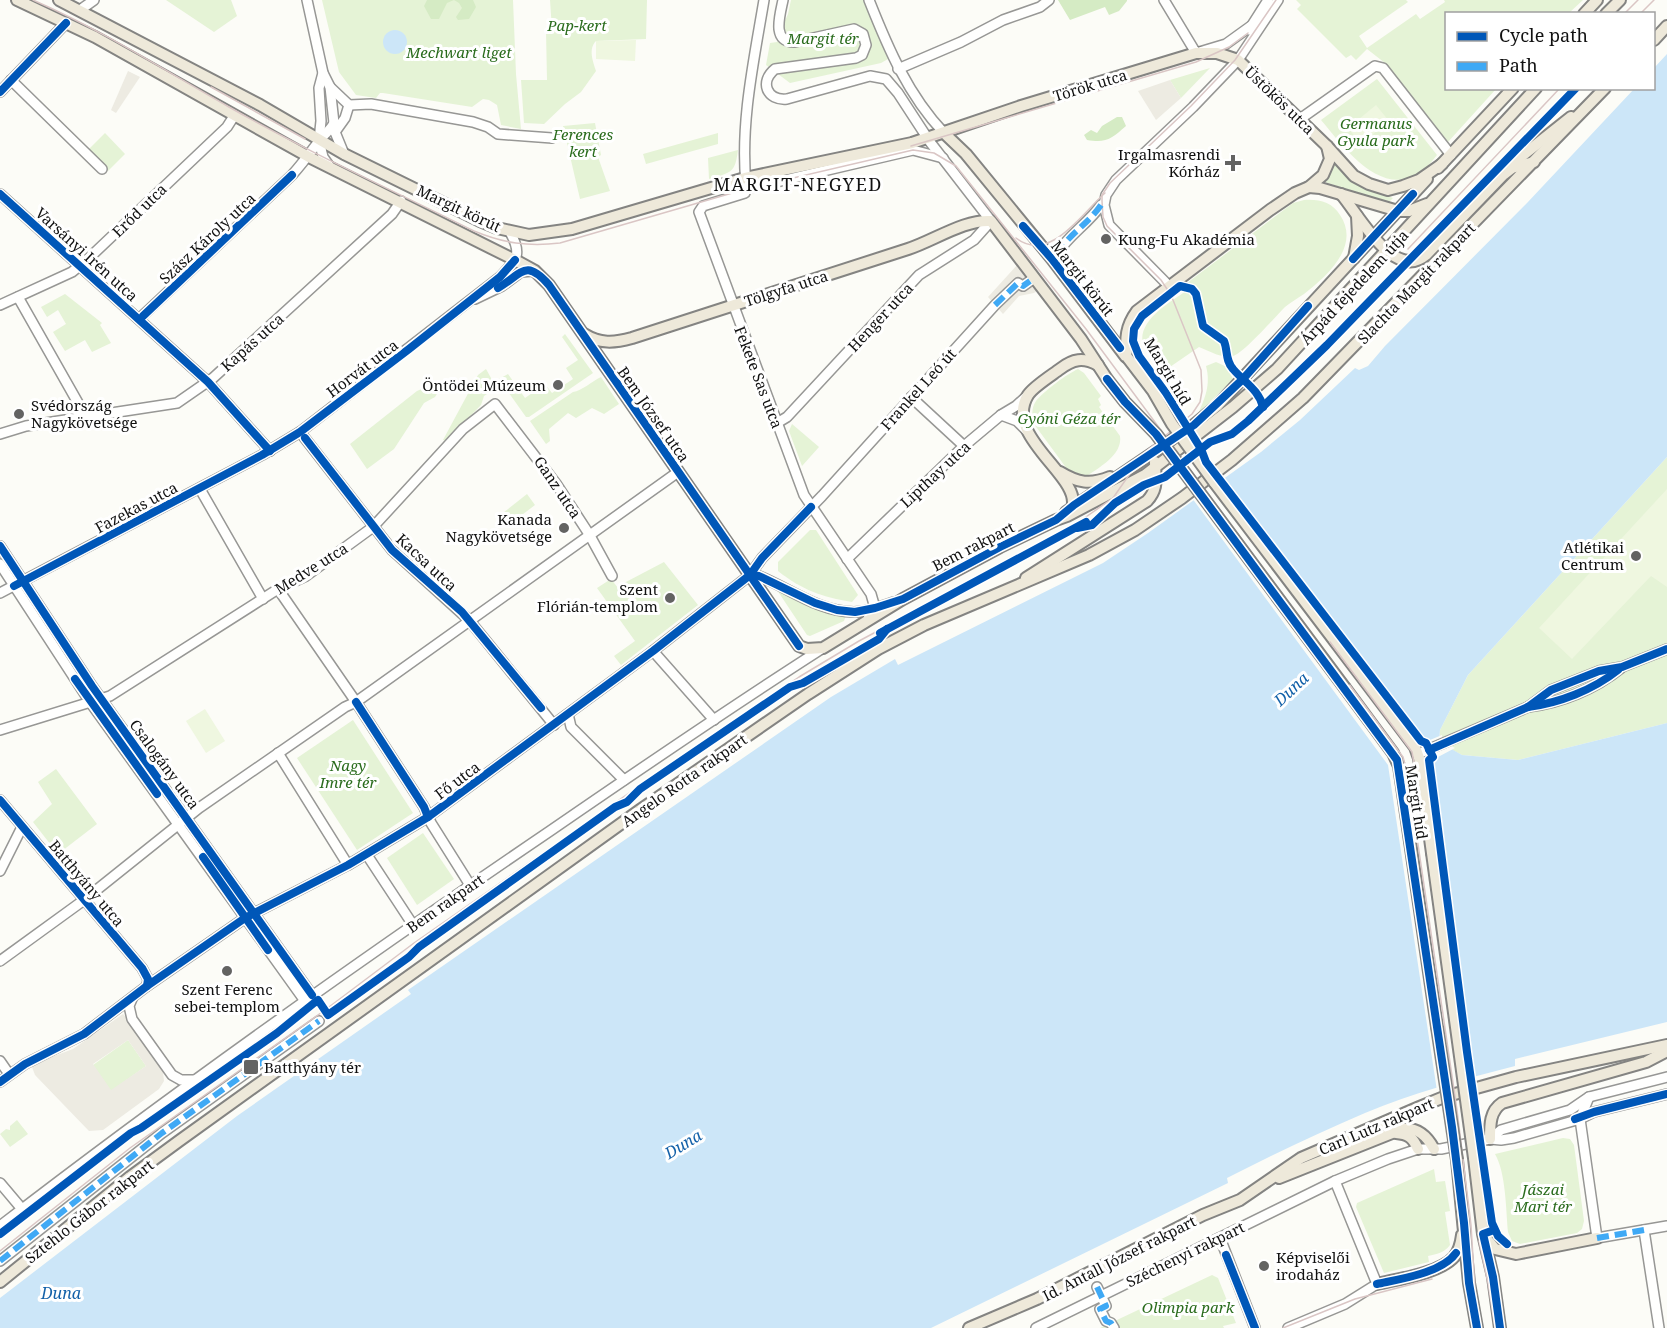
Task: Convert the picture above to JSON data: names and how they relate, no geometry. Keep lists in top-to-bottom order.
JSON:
{
  "streets": {
    "main road": [
      "Török utca",
      "Üstökös utca",
      "Margit körút",
      "Slachta Margit rakpart",
      "Árpád fejedelem útja",
      "Tölgyfa utca",
      "Margit híd",
      "Bem József utca",
      "Bem rakpart",
      "Angelo Rotta rakpart",
      "Carl Lutz rakpart",
      "Sztehlo Gábor rakpart",
      "Id. Antall József rakpart"
    ],
    "street": [
      "Erőd utca",
      "Szász Károly utca",
      "Varsányi Irén utca",
      "Henger utca",
      "Kapás utca",
      "Horvát utca",
      "Fekete Sas utca",
      "Frankel Leó út",
      "Lipthay utca",
      "Ganz utca",
      "Fazekas utca",
      "Kacsa utca",
      "Medve utca",
      "Csalogány utca",
      "Fő utca",
      "Batthyány utca",
      "Széchenyi rakpart"
    ]
  },
  "crossings": [
    ["Török utca", "Üstökös utca"],
    ["Török utca", "Margit körút"],
    ["Üstökös utca", "Árpád fejedelem útja"],
    ["Margit körút", "Erőd utca"],
    ["Margit körút", "Szász Károly utca"],
    ["Margit körút", "Kapás utca"],
    ["Margit körút", "Horvát utca"],
    ["Margit körút", "Margit híd"],
    ["Margit körút", "Fekete Sas utca"],
    ["Margit körút", "Bem József utca"],
    ["Erőd utca", "Varsányi Irén utca"],
    ["Szász Károly utca", "Varsányi Irén utca"],
    ["Varsányi Irén utca", "Kapás utca"],
    ["Slachta Margit rakpart", "Angelo Rotta rakpart"],
    ["Árpád fejedelem útja", "Bem rakpart"],
    ["Tölgyfa utca", "Henger utca"],
    ["Tölgyfa utca", "Fekete Sas utca"],
    ["Tölgyfa utca", "Bem József utca"],
    ["Henger utca", "Fekete Sas utca"],
    ["Horvát utca", "Bem József utca"],
    ["Horvát utca", "Fazekas utca"],
    ["Horvát utca", "Kacsa utca"],
    ["Fekete Sas utca", "Frankel Leó út"],
    ["Fekete Sas utca", "Lipthay utca"],
    ["Fekete Sas utca", "Bem rakpart"],
    ["Frankel Leó út", "Bem József utca"],
    ["Frankel Leó út", "Bem rakpart"],
    ["Frankel Leó út", "Fő utca"],
    ["Bem József utca", "Bem rakpart"],
    ["Bem József utca", "Fő utca"],
    ["Ganz utca", "Medve utca"],
    ["Fazekas utca", "Csalogány utca"],
    ["Bem rakpart", "Csalogány utca"],
    ["Bem rakpart", "Fő utca"],
    ["Kacsa utca", "Medve utca"],
    ["Kacsa utca", "Fő utca"],
    ["Medve utca", "Csalogány utca"],
    ["Csalogány utca", "Fő utca"],
    ["Fő utca", "Batthyány utca"],
    ["Angelo Rotta rakpart", "Sztehlo Gábor rakpart"],
    ["Carl Lutz rakpart", "Id. Antall József rakpart"]
  ],
  "districts": ["MARGIT-NEGYED"],
  "water": ["Duna"],
  "parks": [
    "Pap-kert",
    "Margit tér",
    "Mechwart liget",
    "Germanus Gyula park",
    "Ferences kert",
    "Gyóni Géza tér",
    "Nagy Imre tér",
    "Jászai Mari tér",
    "Olimpia park"
  ],
  "places": {
    "health": ["Irgalmasrendi Kórház"],
    "other": [
      "Kung-Fu Akadémia",
      "Öntödei Múzeum",
      "Svédország Nagykövetsége",
      "Kanada Nagykövetsége",
      "Atlétikai Centrum",
      "Szent Flórián-templom",
      "Szent Ferenc sebei-templom",
      "Képviselői irodaház"
    ],
    "transit": ["Batthyány tér"]
  },
  "legend": ["Cycle path", "Path"]
}
